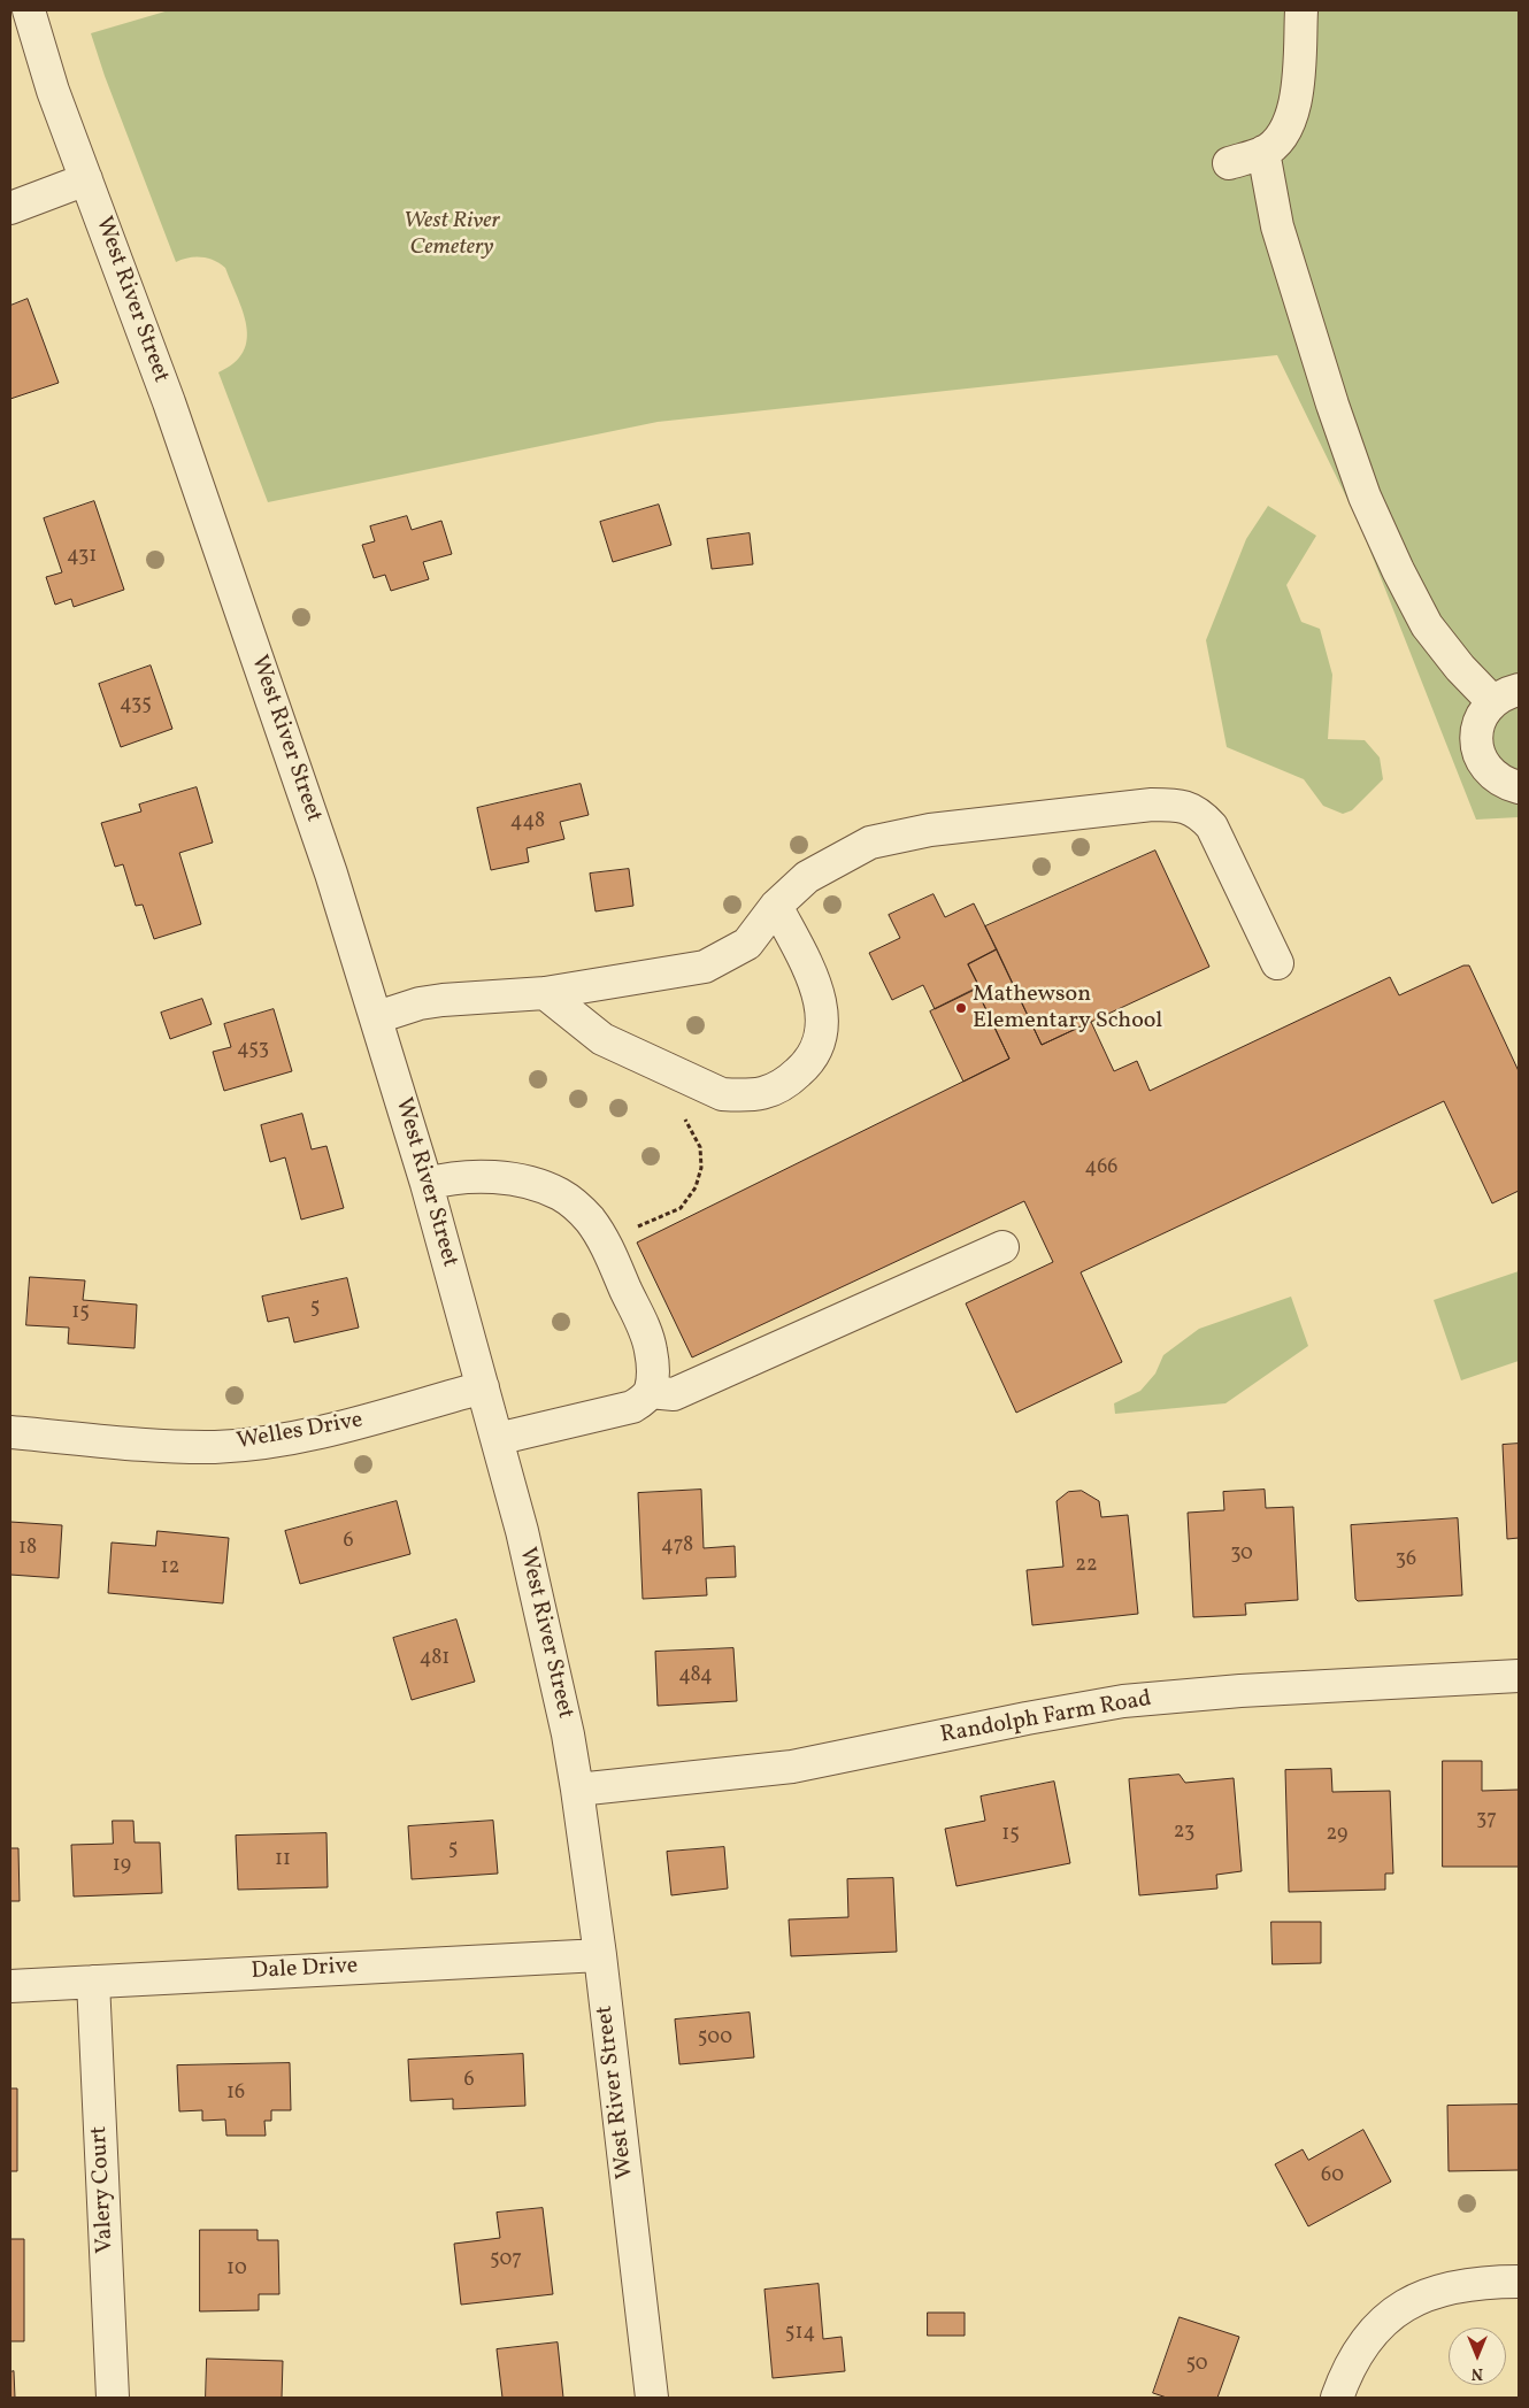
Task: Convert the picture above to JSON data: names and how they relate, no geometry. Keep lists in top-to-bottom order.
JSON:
{
  "streets": {
    "street": [
      "West River Street",
      "Welles Drive",
      "Randolph Farm Road",
      "Dale Drive",
      "Valery Court"
    ]
  },
  "crossings": [
    ["West River Street", "Welles Drive"],
    ["West River Street", "Randolph Farm Road"],
    ["West River Street", "Dale Drive"],
    ["Dale Drive", "Valery Court"]
  ],
  "parks": ["West River Cemetery"],
  "places": ["Mathewson Elementary School"],
  "house_numbers": [
    "431",
    "435",
    "448",
    "453",
    "466",
    "5",
    "15",
    "6",
    "478",
    "18",
    "30",
    "36",
    "22",
    "12",
    "481",
    "484",
    "37",
    "23",
    "15",
    "29",
    "5",
    "11",
    "19",
    "500",
    "6",
    "16",
    "60",
    "507",
    "10",
    "514",
    "50"
  ],
  "north": "bottom"
}
